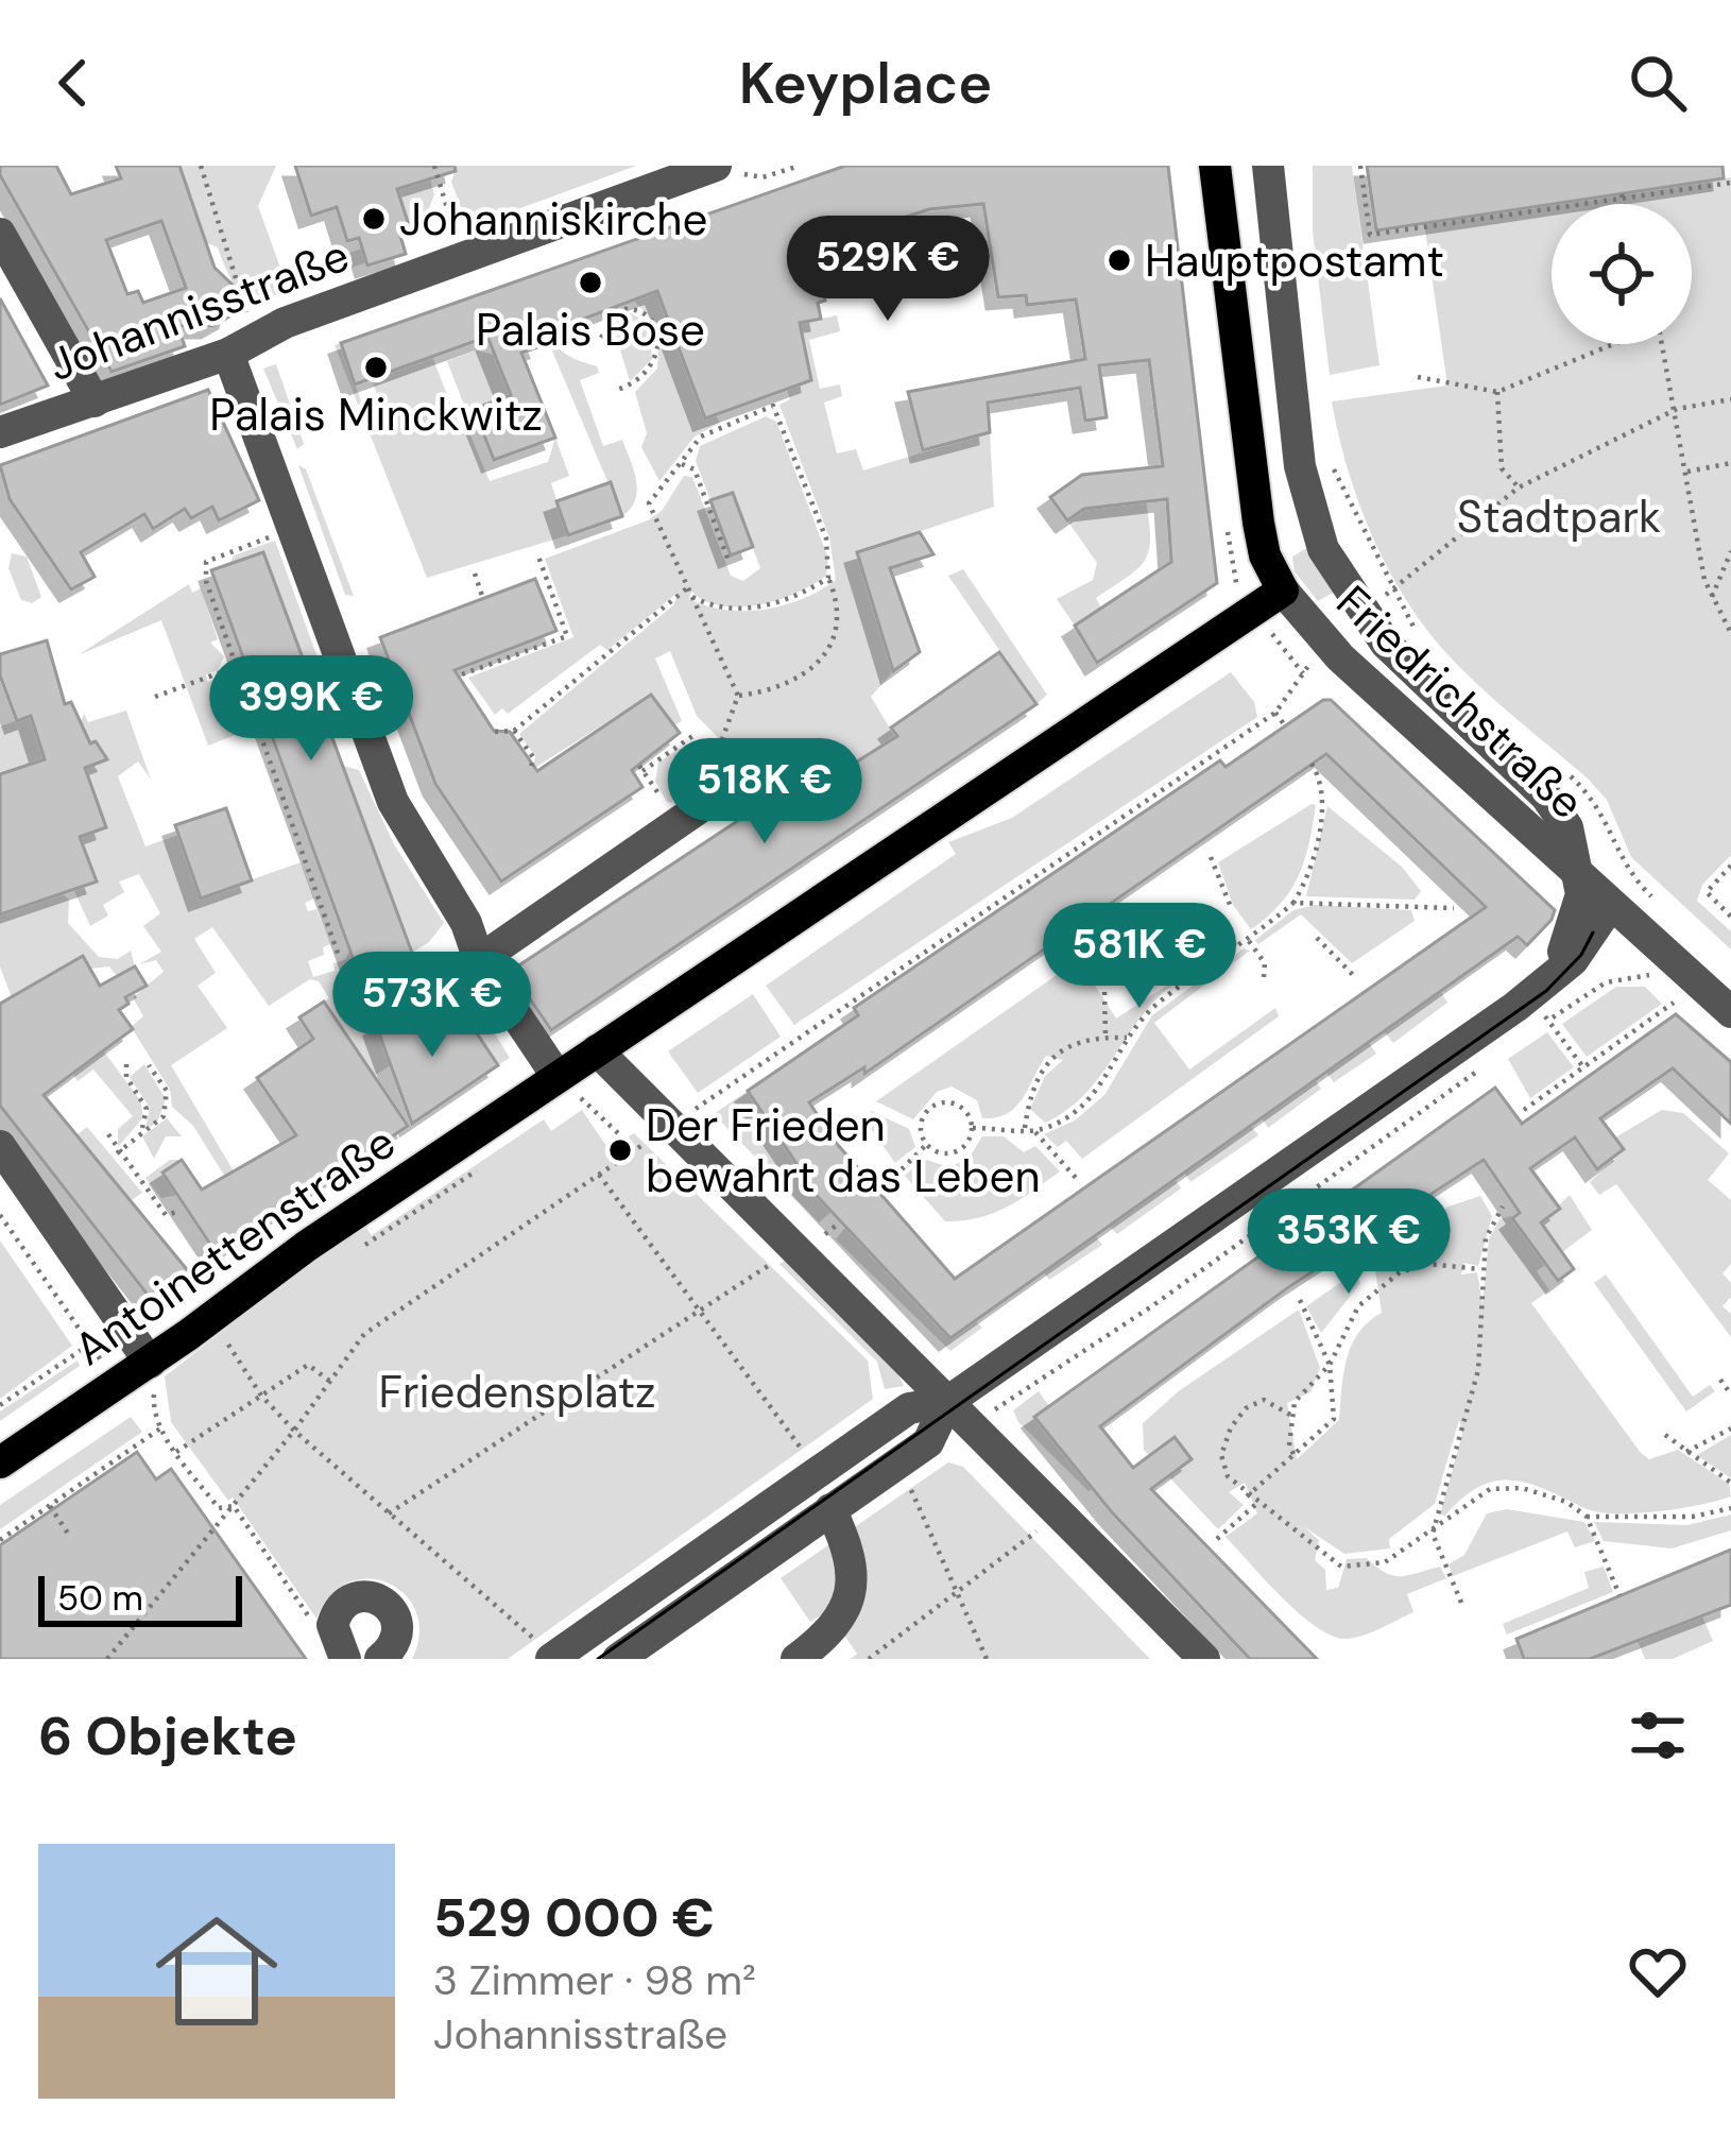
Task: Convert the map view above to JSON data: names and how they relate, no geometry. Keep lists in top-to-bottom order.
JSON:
{
  "streets": {
    "main road": ["Friedrichstraße", "Antoinettenstraße"],
    "street": ["Johannisstraße"]
  },
  "crossings": [
    ["Friedrichstraße", "Antoinettenstraße"]
  ],
  "parks": ["Stadtpark", "Friedensplatz"],
  "places": [
    "Johanniskirche",
    "Hauptpostamt",
    "Palais Bose",
    "Palais Minckwitz",
    "Der Frieden bewahrt das Leben"
  ],
  "scale_bar": "50 m",
  "page": {
    "header": "Keyplace",
    "price": [
      "529K €",
      "399K €",
      "518K €",
      "581K €",
      "573K €",
      "353K €"
    ],
    "scale": "50 m",
    "heading": "6 Objekte",
    "list": [
      {
        "name": "529 000 €",
        "note": "3 Zimmer · 98 m² · Johannisstraße"
      }
    ]
  }
}
